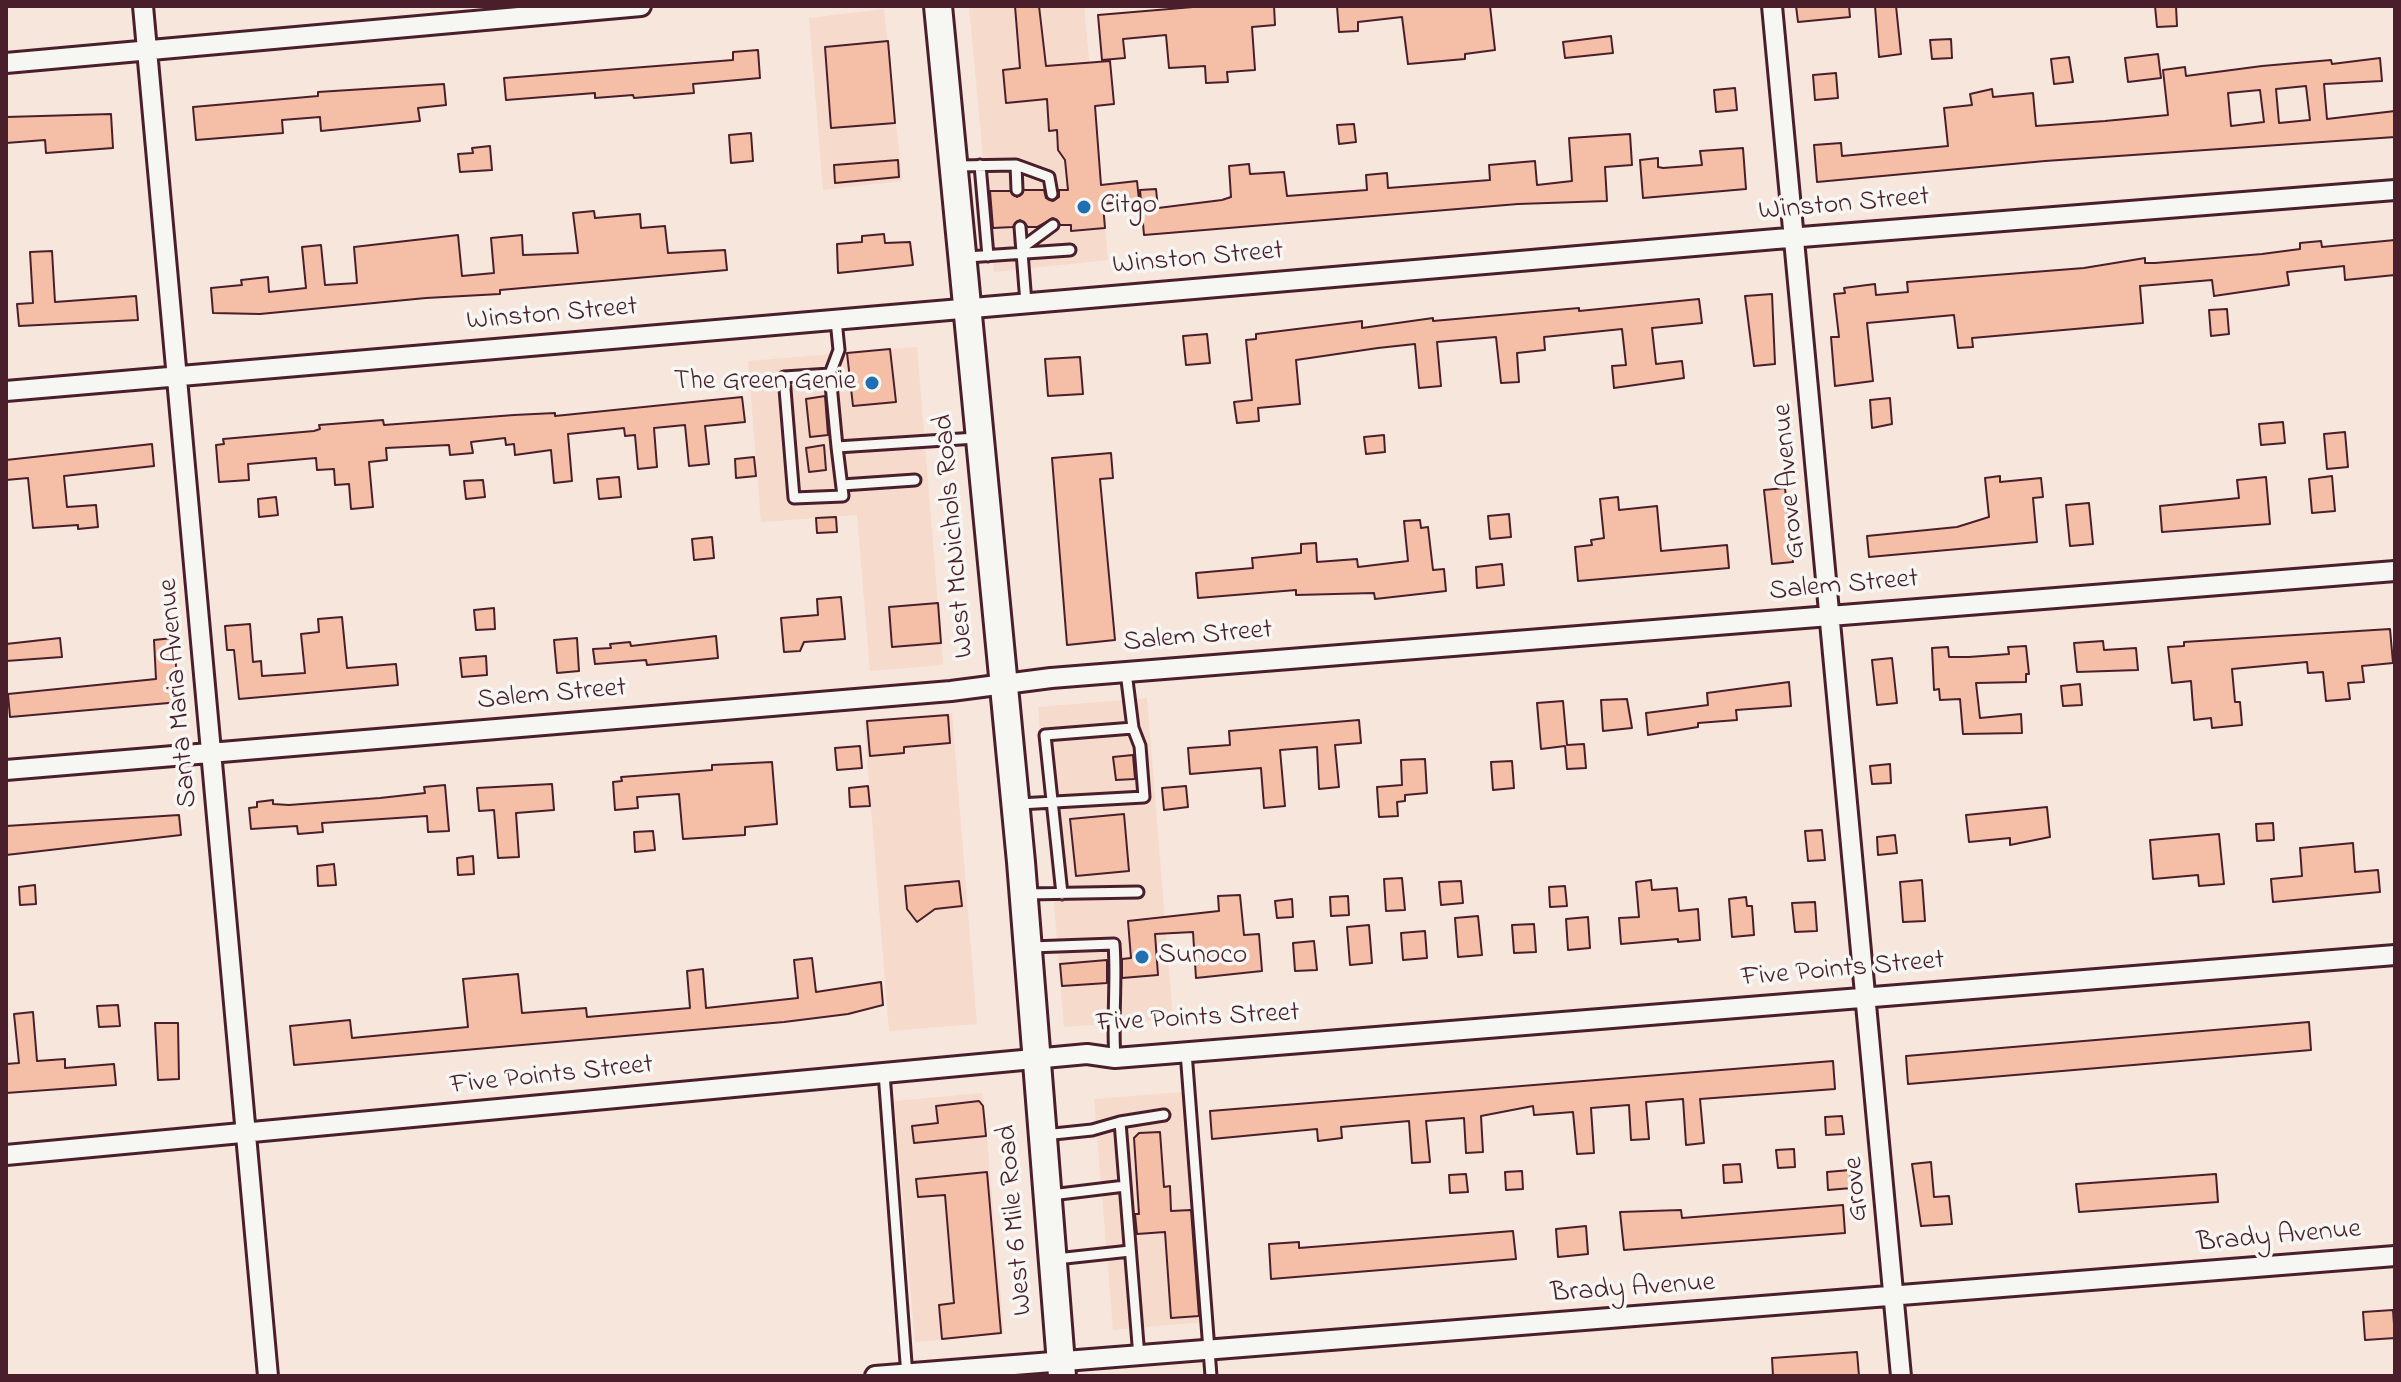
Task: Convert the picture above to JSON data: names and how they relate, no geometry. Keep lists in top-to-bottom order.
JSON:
{
  "streets": {
    "main road": ["West McNichols Road", "West 6 Mile Road"],
    "street": [
      "Winston Street",
      "Grove Avenue",
      "Salem Street",
      "Santa Maria Avenue",
      "Five Points Street",
      "Grove",
      "Brady Avenue"
    ]
  },
  "crossings": [
    ["Winston Street", "Grove Avenue"],
    ["Winston Street", "West McNichols Road"],
    ["Winston Street", "Santa Maria Avenue"],
    ["Grove Avenue", "Salem Street"],
    ["Grove Avenue", "Five Points Street"],
    ["Grove Avenue", "Grove"],
    ["West McNichols Road", "Salem Street"],
    ["West McNichols Road", "Five Points Street"],
    ["West McNichols Road", "West 6 Mile Road"],
    ["Salem Street", "Santa Maria Avenue"],
    ["Santa Maria Avenue", "Five Points Street"],
    ["Five Points Street", "Grove"],
    ["Five Points Street", "West 6 Mile Road"],
    ["Grove", "Brady Avenue"],
    ["West 6 Mile Road", "Brady Avenue"]
  ],
  "places": ["Citgo", "The Green Genie", "Sunoco"]
}
